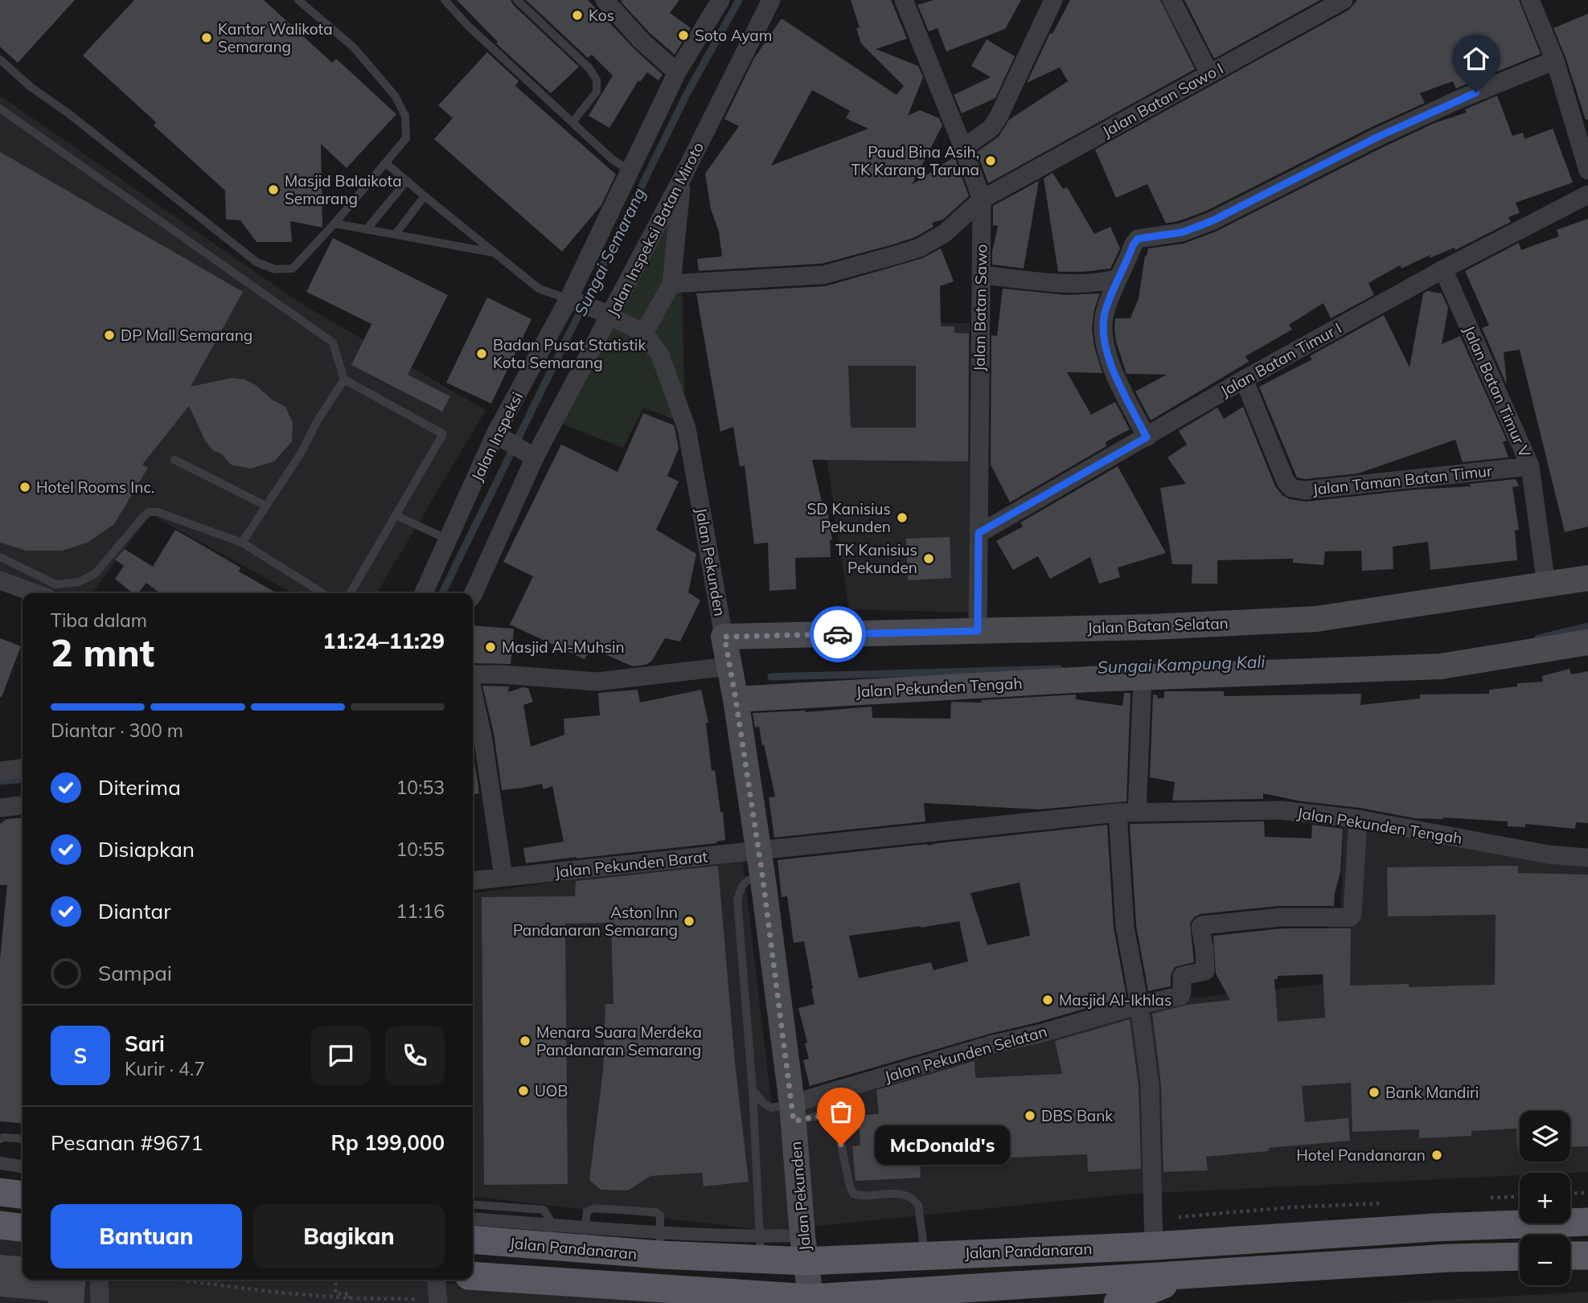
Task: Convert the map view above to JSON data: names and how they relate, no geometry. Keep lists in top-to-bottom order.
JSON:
{
  "streets": {
    "main road": [
      "Jalan Pekunden",
      "Jalan Batan Selatan",
      "Jalan Pekunden Tengah",
      "Jalan Pandanaran"
    ],
    "street": [
      "Jalan Batan Sawo I",
      "Jalan Inspeksi Batan Miroto",
      "Jalan Batan Sawo",
      "Jalan Batan Timur I",
      "Jalan Batan Timur V",
      "Jalan Inspeksi",
      "Jalan Taman Batan Timur",
      "Jalan Pekunden Barat",
      "Jalan Pekunden Selatan"
    ]
  },
  "crossings": [
    ["Jalan Batan Sawo I", "Jalan Batan Sawo"],
    ["Jalan Batan Sawo", "Jalan Batan Timur I"],
    ["Jalan Batan Sawo", "Jalan Batan Selatan"],
    ["Jalan Batan Timur I", "Jalan Batan Timur V"],
    ["Jalan Batan Timur I", "Jalan Taman Batan Timur"],
    ["Jalan Batan Timur V", "Jalan Taman Batan Timur"],
    ["Jalan Batan Timur V", "Jalan Batan Selatan"],
    ["Jalan Pekunden", "Jalan Batan Selatan"],
    ["Jalan Pekunden", "Jalan Pekunden Tengah"],
    ["Jalan Pekunden", "Jalan Pekunden Barat"],
    ["Jalan Pekunden", "Jalan Pekunden Selatan"],
    ["Jalan Pekunden", "Jalan Pandanaran"],
    ["Jalan Pekunden Tengah", "Jalan Pekunden Barat"],
    ["Jalan Pekunden Tengah", "Jalan Pekunden Selatan"]
  ],
  "water": ["Sungai Semarang", "Sungai Kampung Kali"],
  "places": [
    "Kos",
    "Soto Ayam",
    "Kantor Walikota Semarang",
    "Paud Bina Asih, TK Karang Taruna",
    "Masjid Balaikota Semarang",
    "DP Mall Semarang",
    "Badan Pusat Statistik Kota Semarang",
    "Hotel Rooms Inc.",
    "SD Kanisius Pekunden",
    "TK Kanisius Pekunden",
    "Masjid Al-Muhsin",
    "Aston Inn Pandanaran Semarang",
    "Masjid Al-Ikhlas",
    "Menara Suara Merdeka Pandanaran Semarang",
    "UOB",
    "Bank Mandiri",
    "DBS Bank",
    "McDonald's",
    "Hotel Pandanaran"
  ],
  "page": {
    "heading": ["2 mnt", "Tiba dalam", "11:24–11:29"],
    "panel": [
      "Sari",
      "Kurir · 4.7",
      "Pesanan #9671",
      "Rp 199,000"
    ],
    "bar": "Diantar · 300 m",
    "list": [
      ["Diterima", "10:53"],
      ["Disiapkan", "10:55"],
      ["Diantar", "11:16"],
      "Sampai"
    ],
    "round": "S",
    "map_buttons": ["+", "−"],
    "bubble": "McDonald's",
    "buttons": ["Bantuan", "Bagikan"]
  }
}
